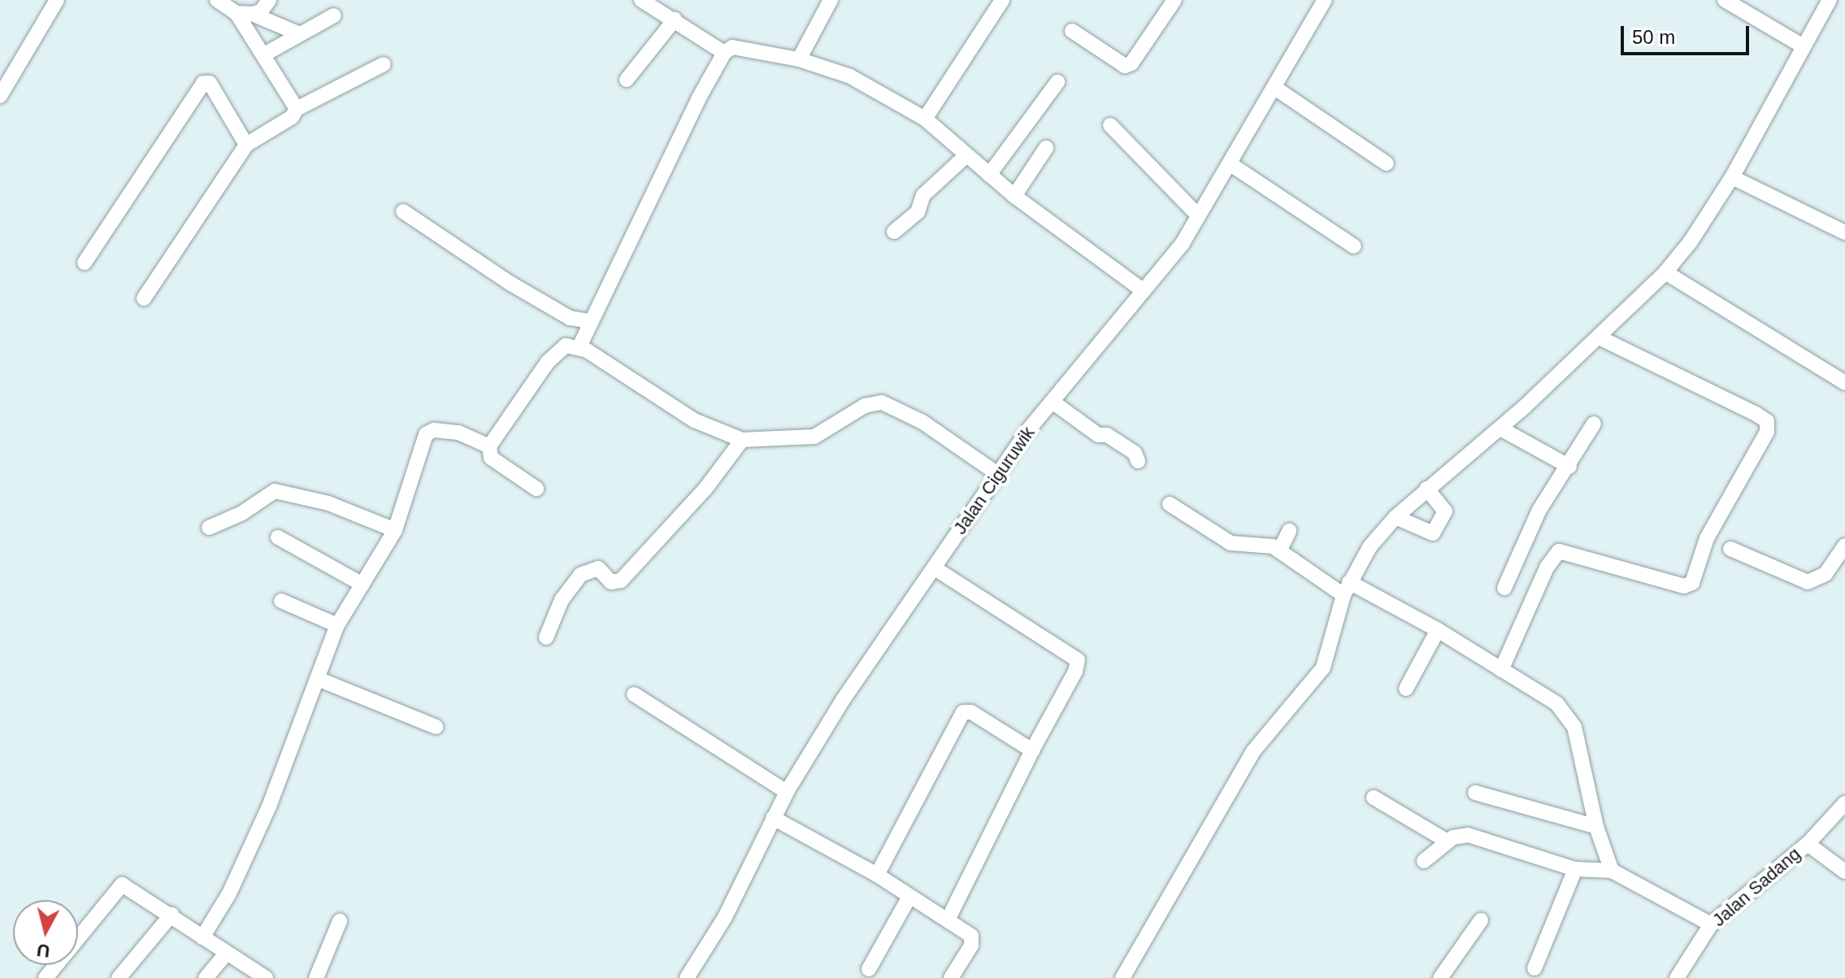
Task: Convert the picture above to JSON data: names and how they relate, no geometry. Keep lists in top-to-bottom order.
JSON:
{
  "streets": {
    "street": ["Jalan Ciguruwik", "Jalan Sadang"]
  },
  "scale_bar": "50 m",
  "north": "bottom"
}
